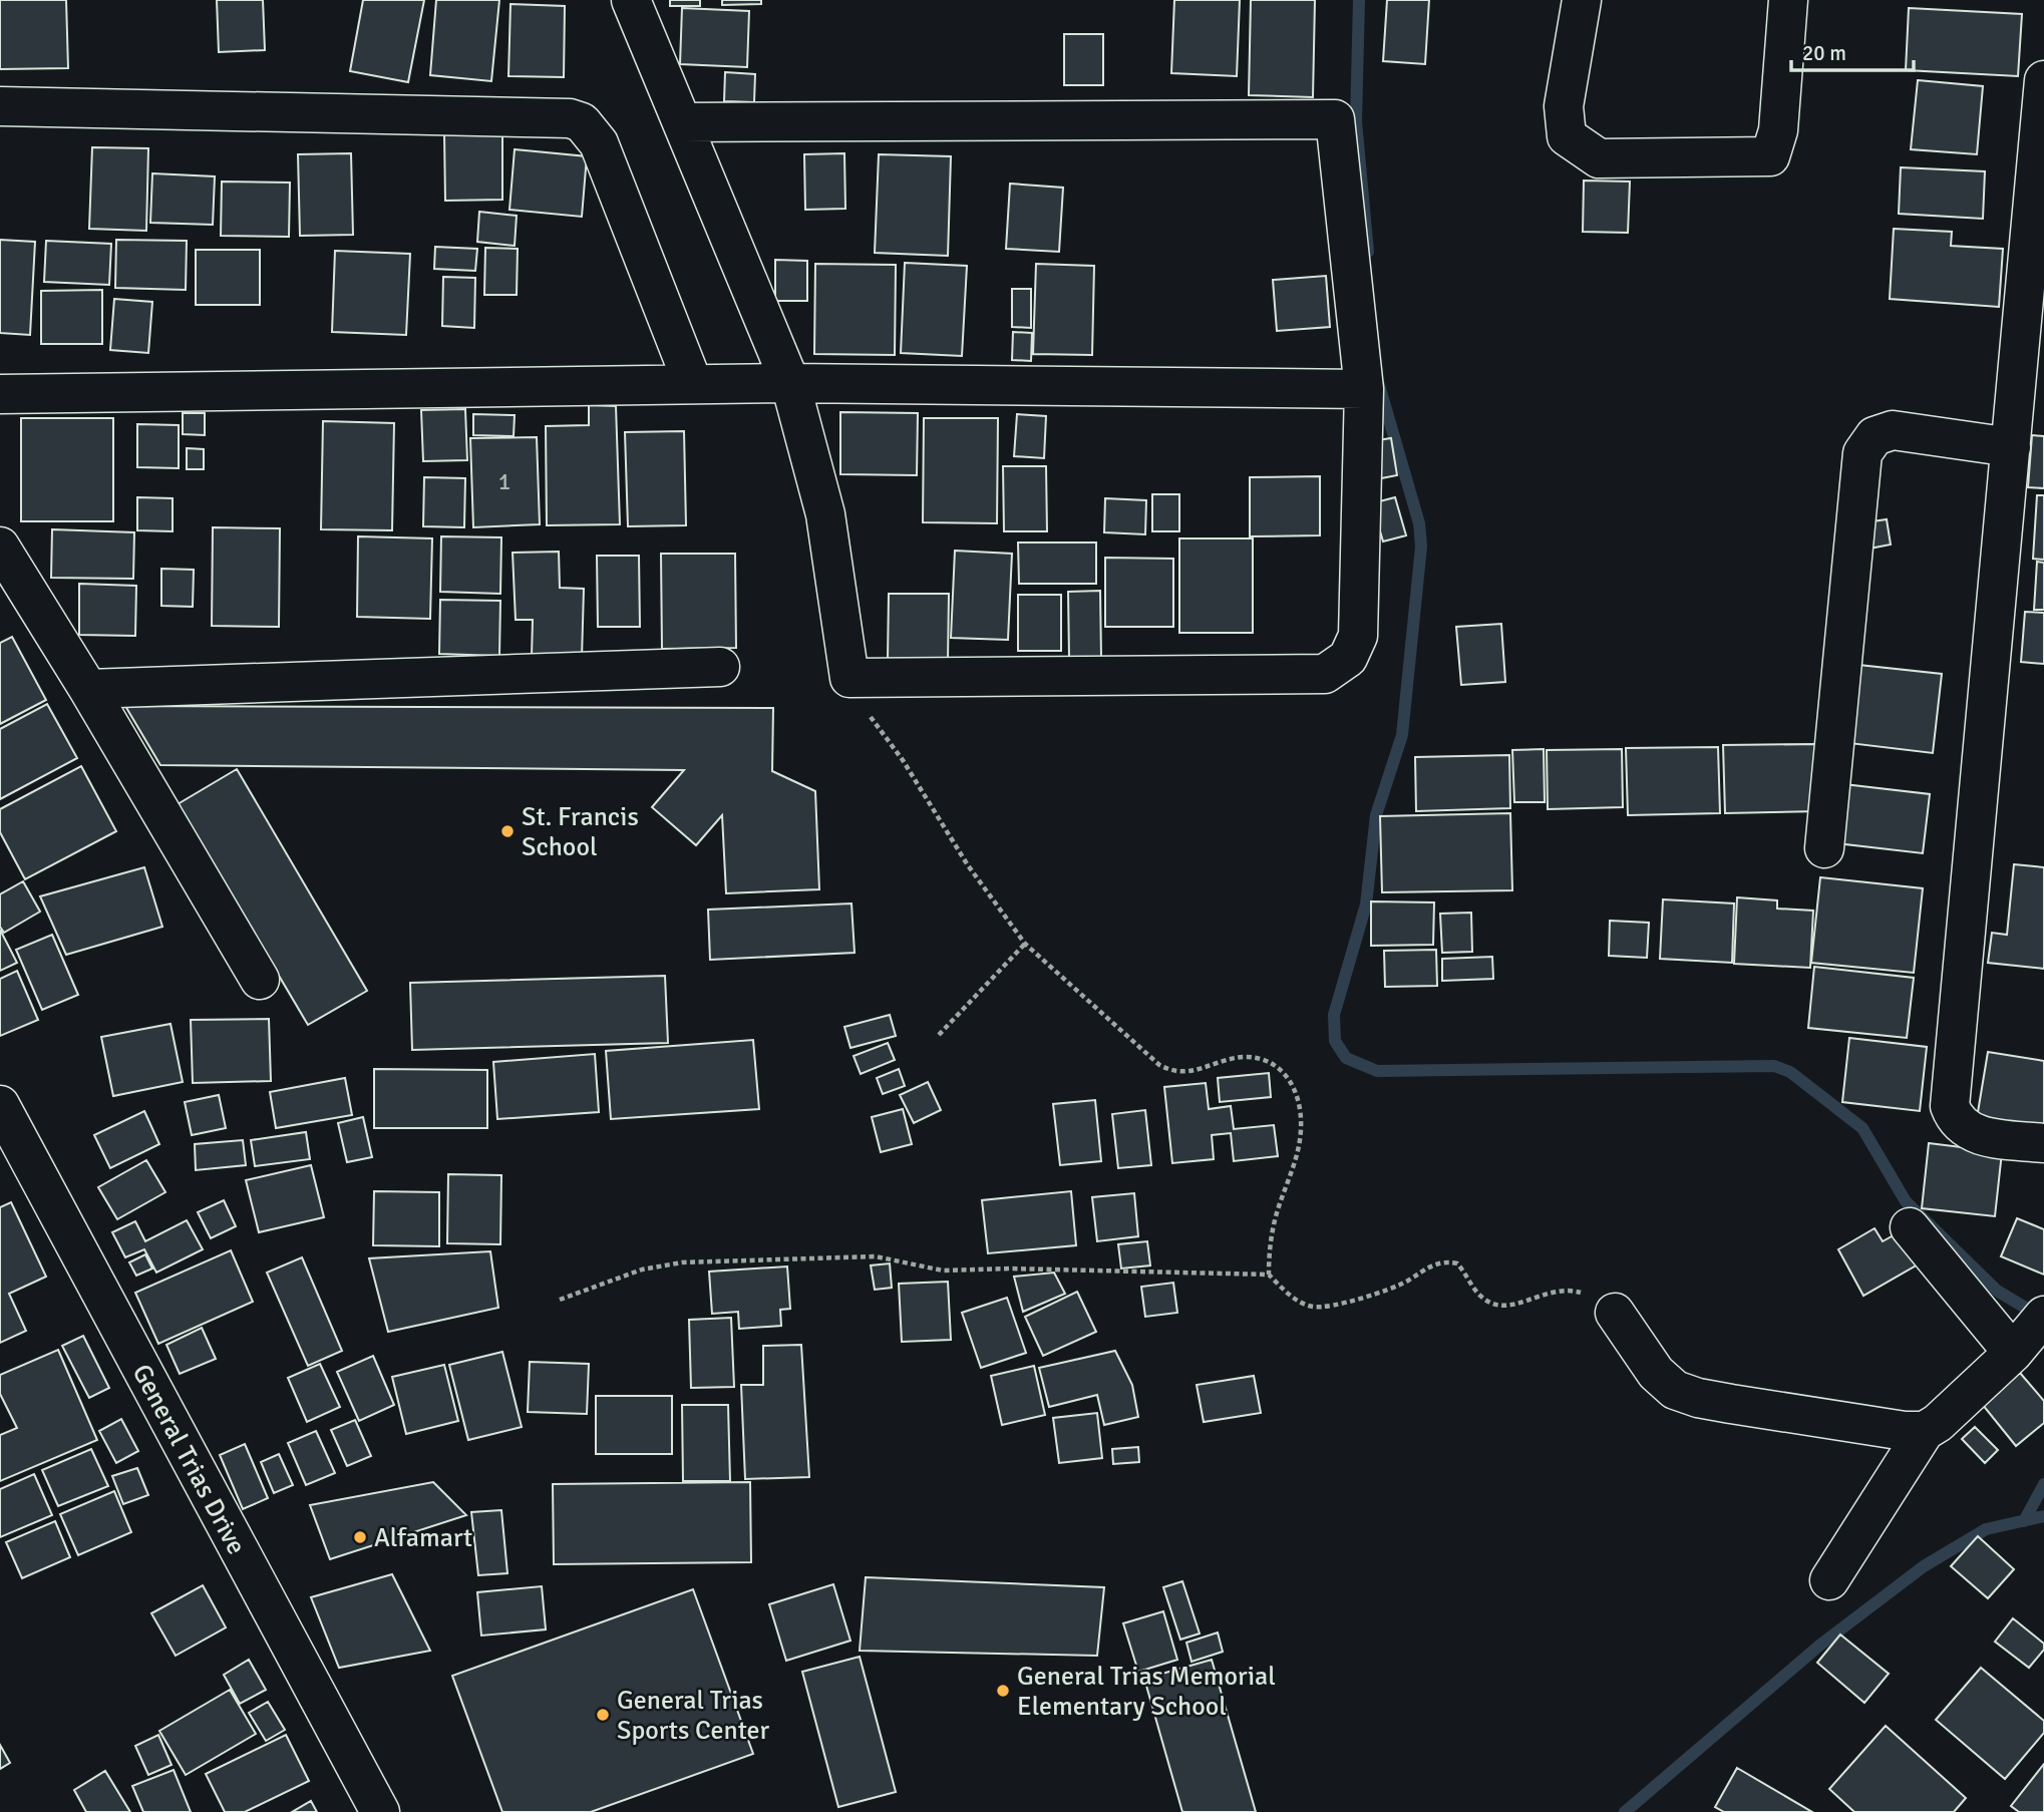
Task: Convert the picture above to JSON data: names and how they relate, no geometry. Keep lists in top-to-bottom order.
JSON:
{
  "streets": {
    "street": ["General Trias Drive"]
  },
  "places": [
    "St. Francis School",
    "Alfamart",
    "General Trias Memorial Elementary School",
    "General Trias Sports Center"
  ],
  "house_numbers": ["1"],
  "scale_bar": "20 m"
}
